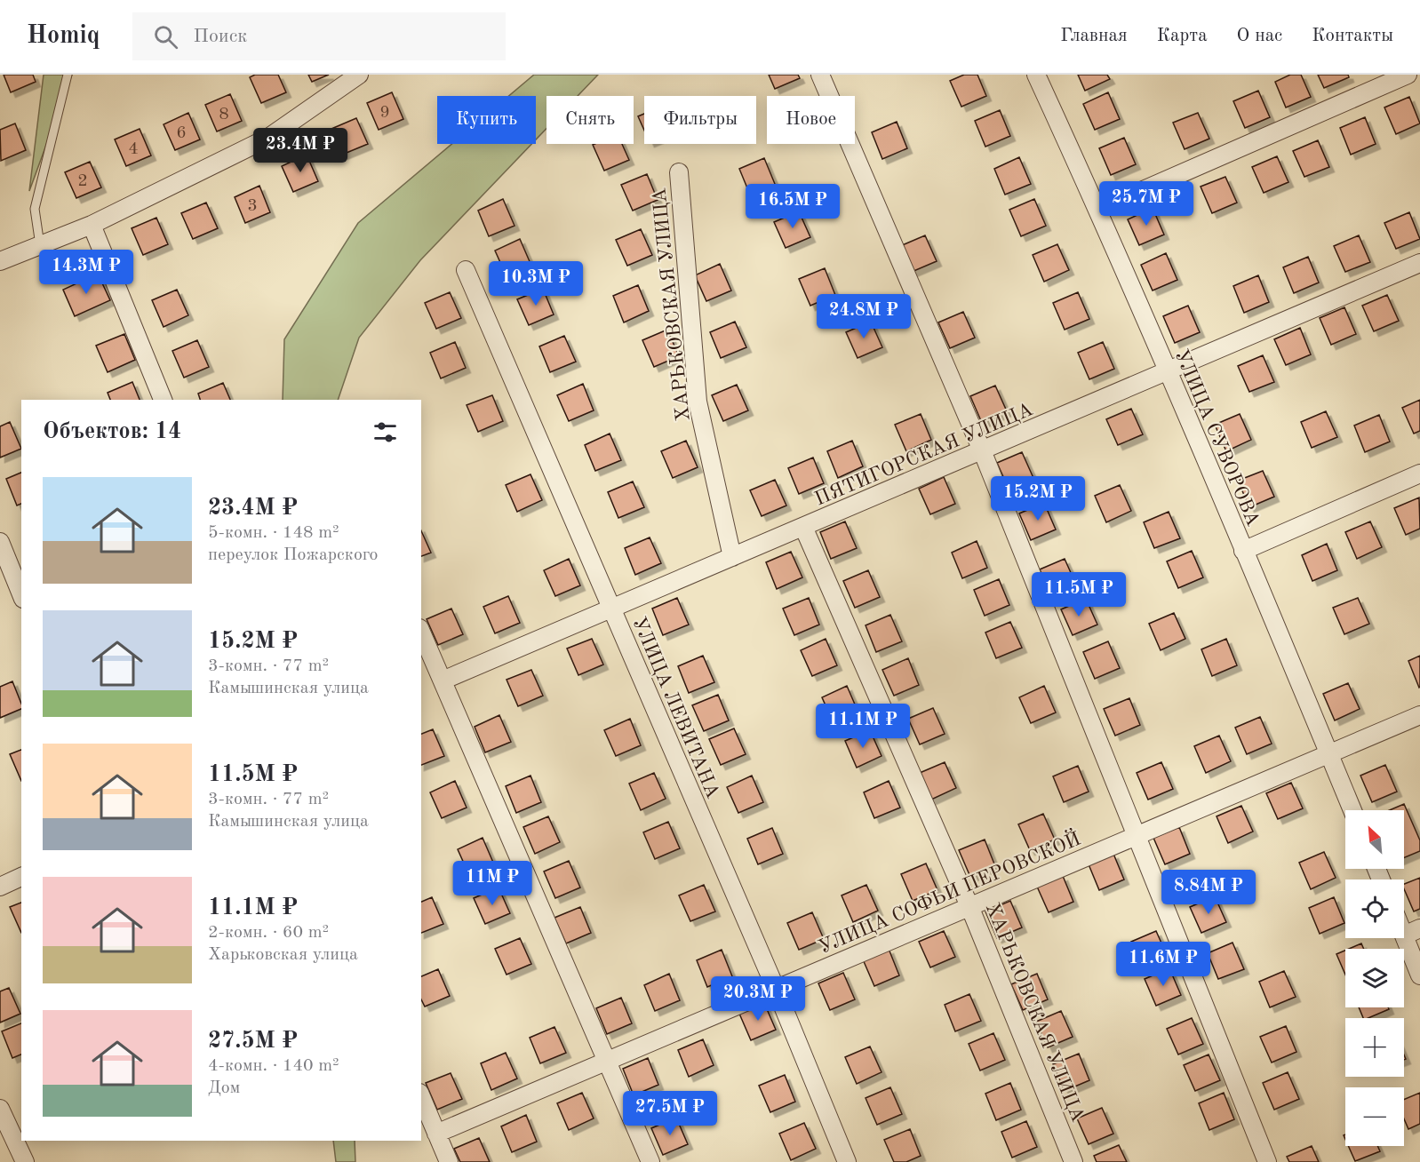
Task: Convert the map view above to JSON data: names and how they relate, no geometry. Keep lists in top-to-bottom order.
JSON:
{
  "streets": {
    "street": [
      "ХАРЬКОВСКАЯ УЛИЦА",
      "УЛИЦА СУВОРОВА",
      "ПЯТИГОРСКАЯ УЛИЦА",
      "УЛИЦА ЛЕВИТАНА",
      "УЛИЦА СОФЬИ ПЕРОВСКОЙ"
    ]
  },
  "crossings": [
    ["ХАРЬКОВСКАЯ УЛИЦА", "ПЯТИГОРСКАЯ УЛИЦА"],
    ["ХАРЬКОВСКАЯ УЛИЦА", "УЛИЦА СОФЬИ ПЕРОВСКОЙ"],
    ["УЛИЦА СУВОРОВА", "ПЯТИГОРСКАЯ УЛИЦА"],
    ["УЛИЦА СУВОРОВА", "УЛИЦА СОФЬИ ПЕРОВСКОЙ"],
    ["ПЯТИГОРСКАЯ УЛИЦА", "УЛИЦА ЛЕВИТАНА"],
    ["УЛИЦА ЛЕВИТАНА", "УЛИЦА СОФЬИ ПЕРОВСКОЙ"]
  ],
  "house_numbers": [
    "9",
    "8",
    "6",
    "4",
    "2",
    "3"
  ],
  "north": "top left",
  "page": {
    "header": "Homiq",
    "search": "Поиск",
    "nav": [
      "Главная",
      "Карта",
      "О нас",
      "Контакты"
    ],
    "chip": [
      "Купить",
      "Снять",
      "Фильтры",
      "Новое"
    ],
    "price": [
      "23.4M ₽",
      "25.7M ₽",
      "16.5M ₽",
      "14.3M ₽",
      "10.3M ₽",
      "24.8M ₽",
      "15.2M ₽",
      "11.5M ₽",
      "11.1M ₽",
      "11M ₽",
      "8.84M ₽",
      "11.6M ₽",
      "20.3M ₽",
      "27.5M ₽"
    ],
    "heading": "Объектов: 14",
    "list": [
      {
        "name": "23.4M ₽",
        "note": "5-комн. · 148 m² · переулок Пожарского"
      },
      {
        "name": "15.2M ₽",
        "note": "3-комн. · 77 m² · Камышинская улица"
      },
      {
        "name": "11.5M ₽",
        "note": "3-комн. · 77 m² · Камышинская улица"
      },
      {
        "name": "11.1M ₽",
        "note": "2-комн. · 60 m² · Харьковская улица"
      },
      {
        "name": "27.5M ₽",
        "note": "4-комн. · 140 m² · Дом"
      }
    ],
    "map_buttons": ["+", "−"]
  }
}
